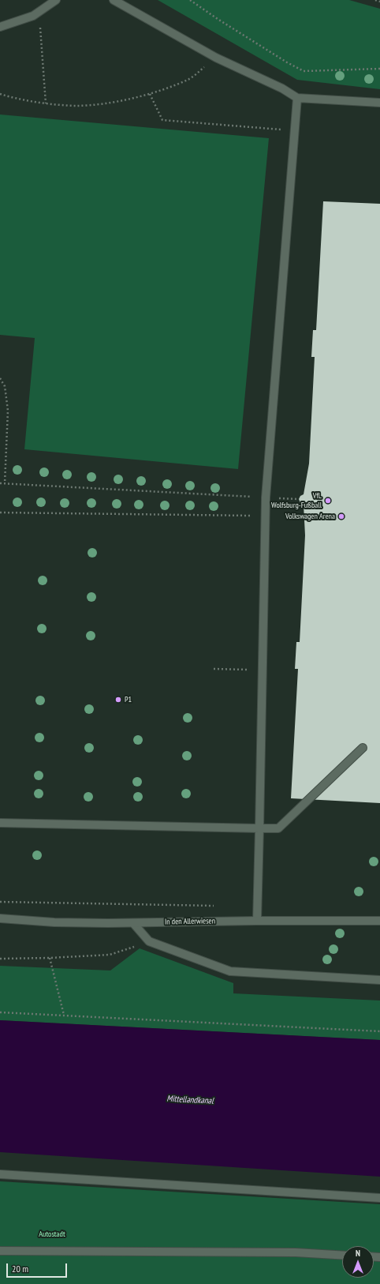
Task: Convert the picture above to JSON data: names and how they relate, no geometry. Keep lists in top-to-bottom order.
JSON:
{
  "streets": {
    "street": ["In den Allerwiesen"]
  },
  "water": ["Mittellandkanal"],
  "parks": ["Autostadt"],
  "places": ["VfL Wolfsburg-Fußball", "Volkswagen Arena", "P1"],
  "scale_bar": "20 m",
  "north": "top"
}
